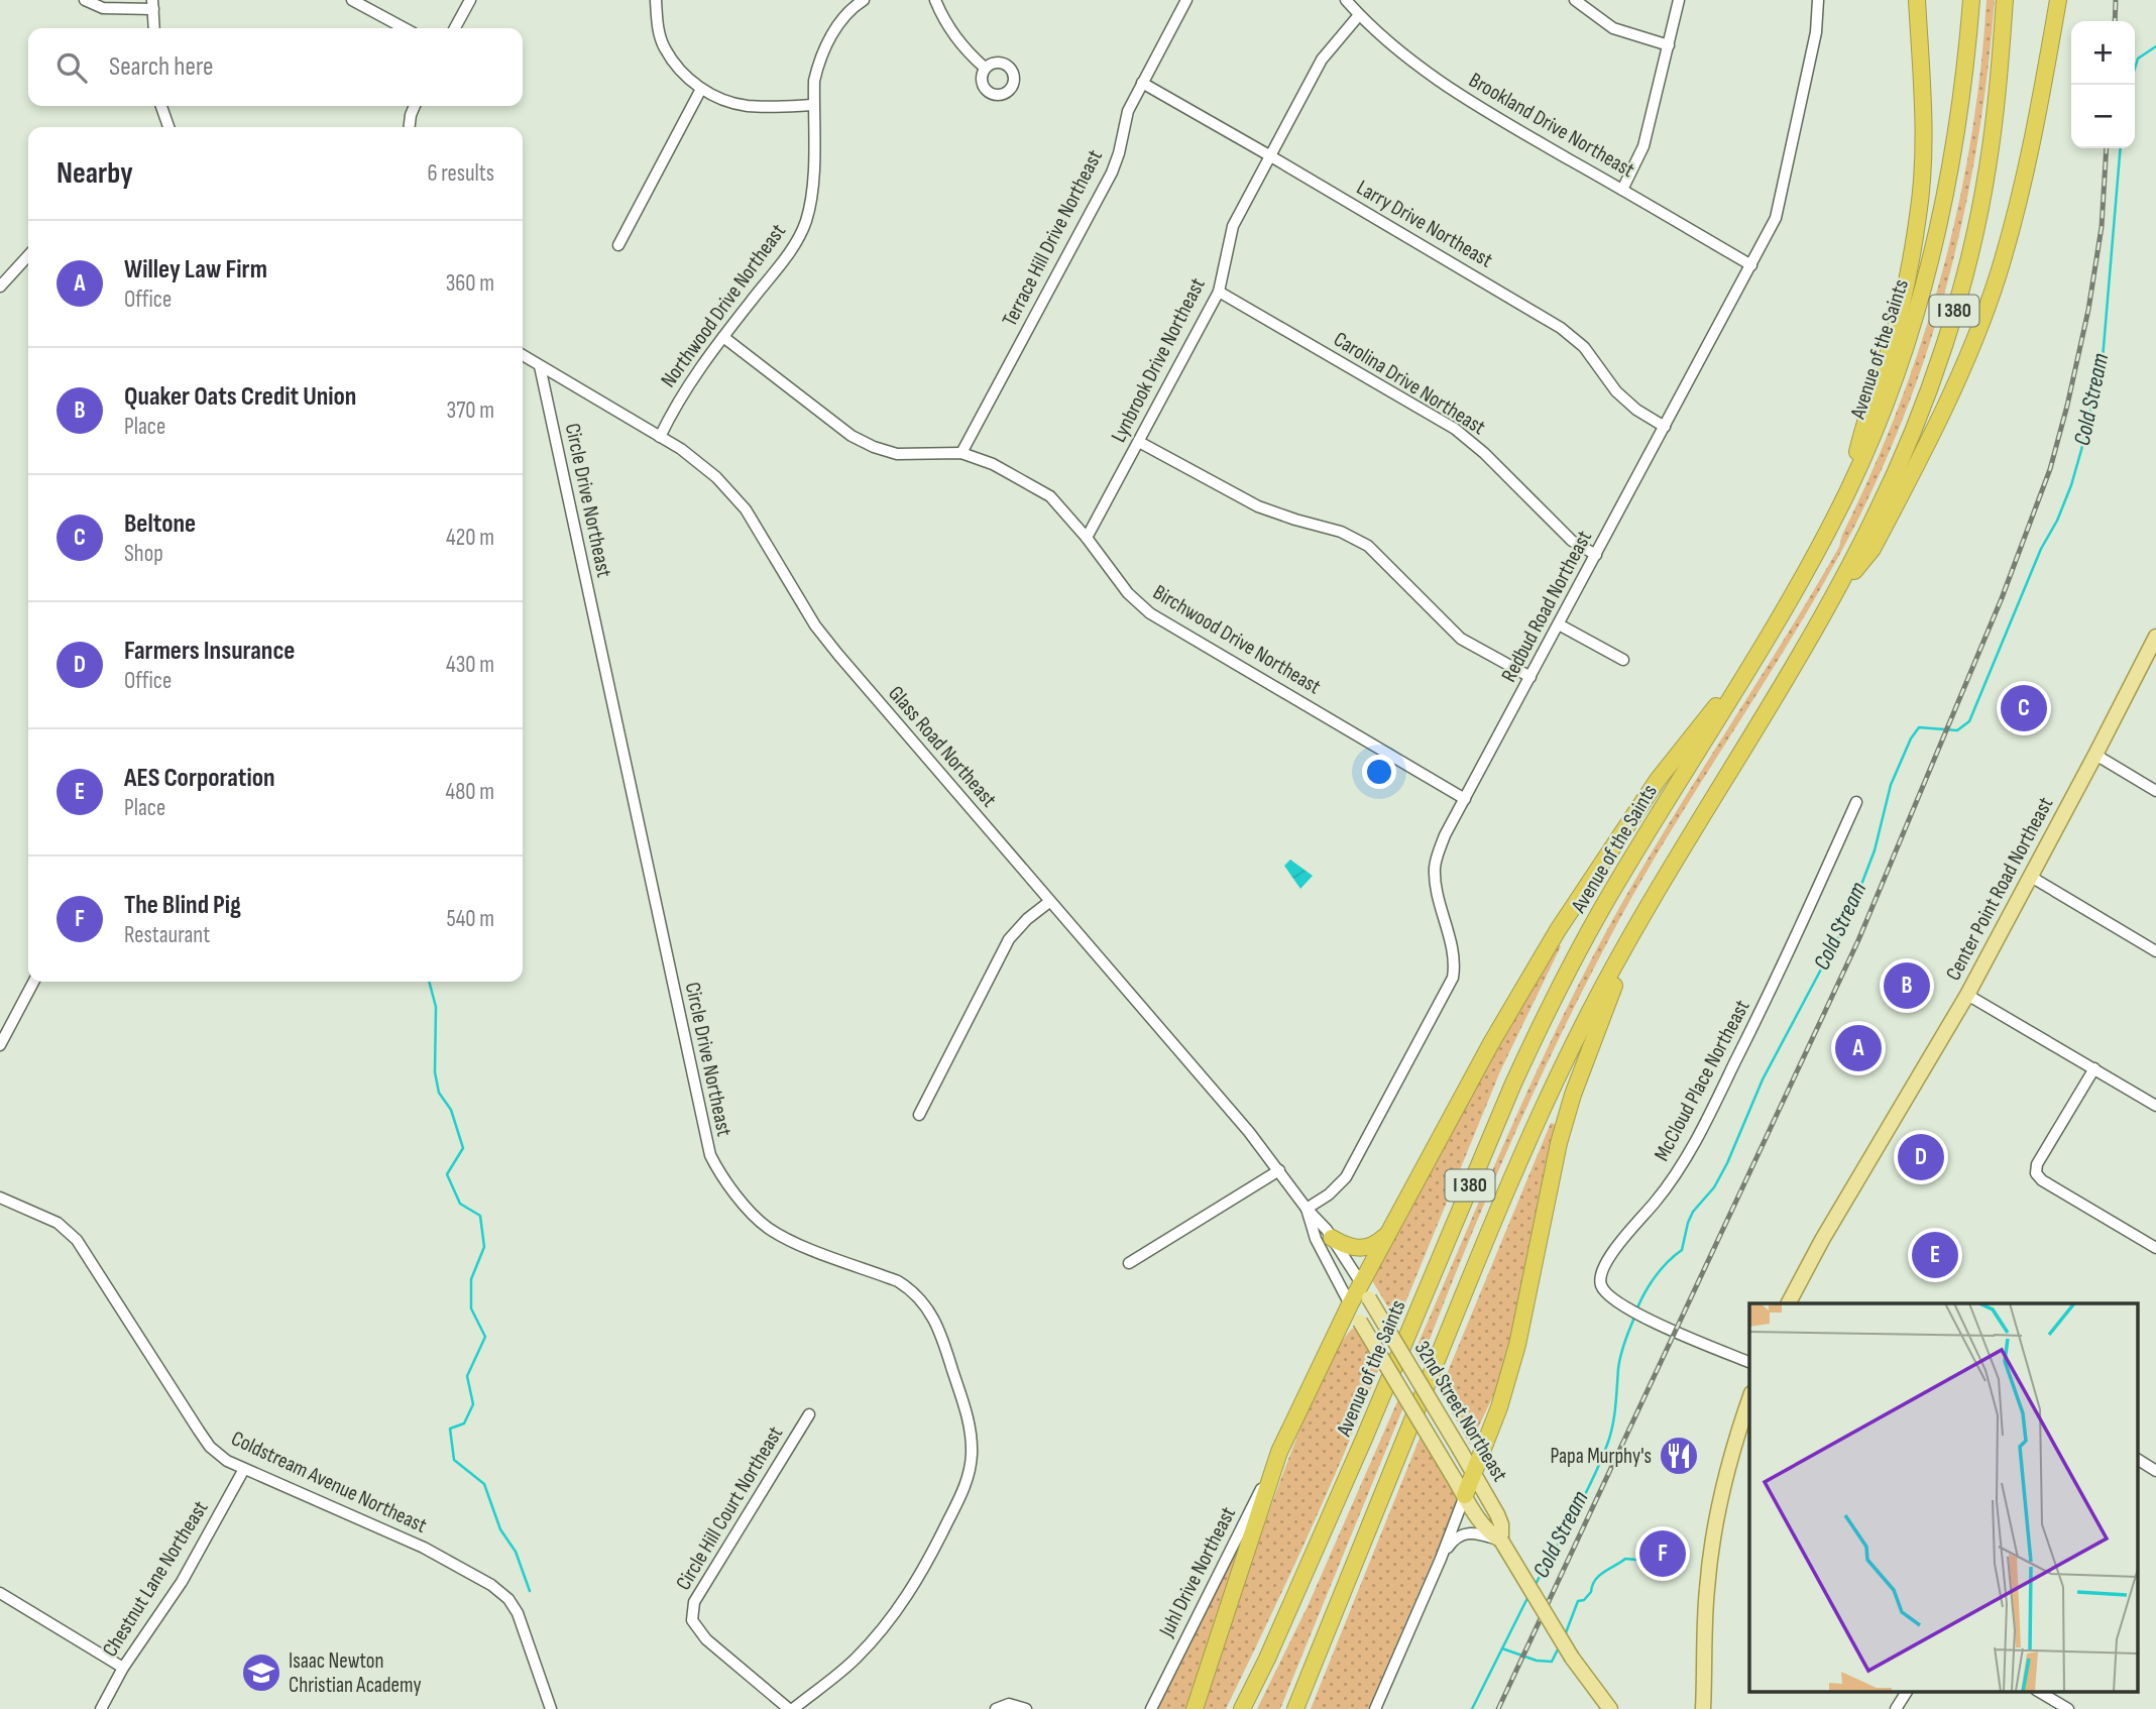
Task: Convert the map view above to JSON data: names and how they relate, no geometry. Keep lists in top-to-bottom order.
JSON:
{
  "streets": {
    "highway": ["I 380", "Avenue of the Saints"],
    "main road": ["Center Point Road Northeast", "32nd Street Northeast"],
    "street": [
      "Brookland Drive Northeast",
      "Larry Drive Northeast",
      "Terrace Hill Drive Northeast",
      "Northwood Drive Northeast",
      "Lynbrook Drive Northeast",
      "Carolina Drive Northeast",
      "Circle Drive Northeast",
      "Redbud Road Northeast",
      "Birchwood Drive Northeast",
      "Glass Road Northeast",
      "McCloud Place Northeast",
      "Coldstream Avenue Northeast",
      "Circle Hill Court Northeast",
      "Juhl Drive Northeast",
      "Chestnut Lane Northeast"
    ]
  },
  "crossings": [
    ["Brookland Drive Northeast", "Lynbrook Drive Northeast"],
    ["Brookland Drive Northeast", "Redbud Road Northeast"],
    ["Larry Drive Northeast", "Terrace Hill Drive Northeast"],
    ["Larry Drive Northeast", "Lynbrook Drive Northeast"],
    ["Larry Drive Northeast", "Redbud Road Northeast"],
    ["Terrace Hill Drive Northeast", "Birchwood Drive Northeast"],
    ["Northwood Drive Northeast", "Birchwood Drive Northeast"],
    ["Northwood Drive Northeast", "Glass Road Northeast"],
    ["Lynbrook Drive Northeast", "Carolina Drive Northeast"],
    ["Lynbrook Drive Northeast", "Birchwood Drive Northeast"],
    ["Carolina Drive Northeast", "Redbud Road Northeast"],
    ["Circle Drive Northeast", "Glass Road Northeast"],
    ["Circle Drive Northeast", "Circle Hill Court Northeast"],
    ["Redbud Road Northeast", "Birchwood Drive Northeast"],
    ["Redbud Road Northeast", "Glass Road Northeast"],
    ["Redbud Road Northeast", "32nd Street Northeast"],
    ["Glass Road Northeast", "32nd Street Northeast"],
    ["Coldstream Avenue Northeast", "Chestnut Lane Northeast"]
  ],
  "water": ["Cold Stream"],
  "places": {
    "restaurant": ["Papa Murphy's"],
    "school or university": ["Isaac Newton Christian Academy"]
  },
  "page": {
    "map_buttons": ["+", "−"],
    "search": "Search here",
    "heading": ["Nearby", "6 results"],
    "list": [
      {
        "mark": "A",
        "name": "Willey Law Firm",
        "note": "Office",
        "value": "360 m"
      },
      {
        "mark": "B",
        "name": "Quaker Oats Credit Union",
        "note": "Place",
        "value": "370 m"
      },
      {
        "mark": "C",
        "name": "Beltone",
        "note": "Shop",
        "value": "420 m"
      },
      {
        "mark": "D",
        "name": "Farmers Insurance",
        "note": "Office",
        "value": "430 m"
      },
      {
        "mark": "E",
        "name": "AES Corporation",
        "note": "Place",
        "value": "480 m"
      },
      {
        "mark": "F",
        "name": "The Blind Pig",
        "note": "Restaurant",
        "value": "540 m"
      }
    ],
    "pins": [
      "C",
      "B",
      "A",
      "D",
      "E",
      "F"
    ]
  }
}
